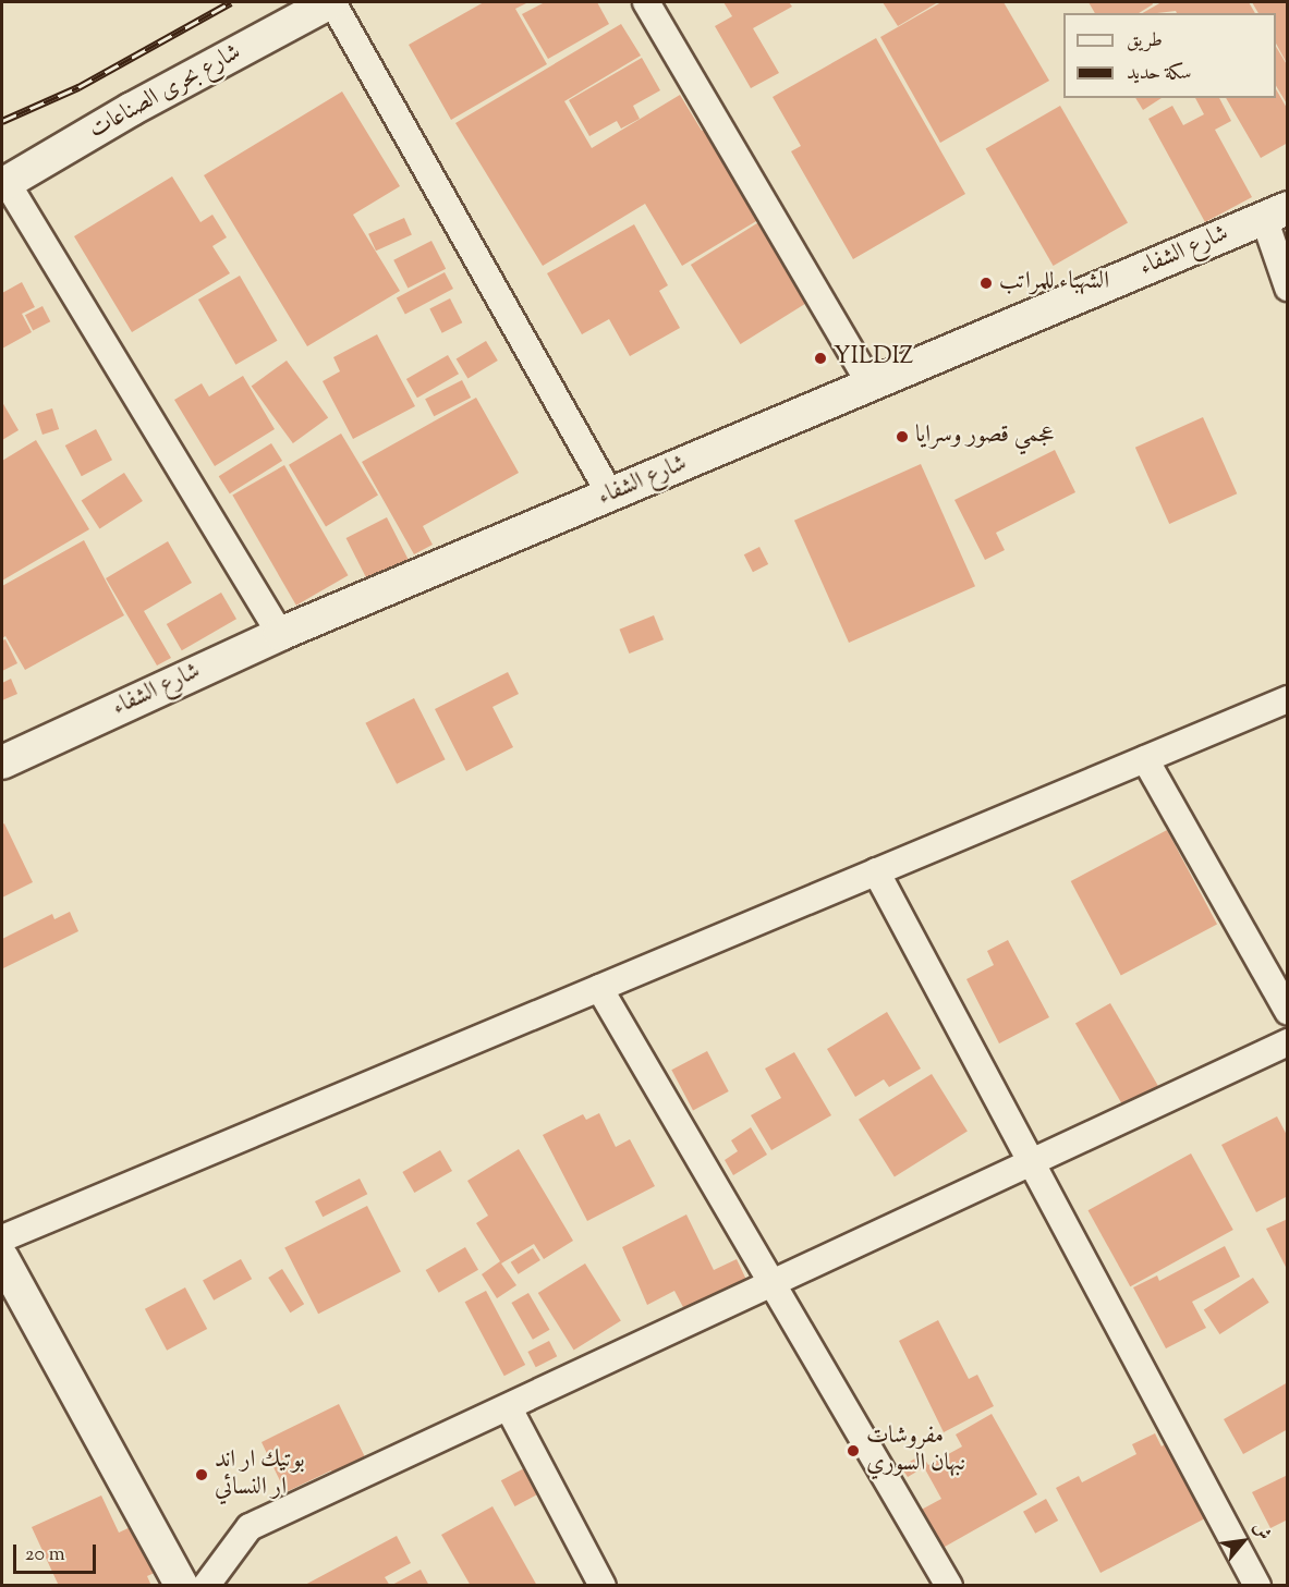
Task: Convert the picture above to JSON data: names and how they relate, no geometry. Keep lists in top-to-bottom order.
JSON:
{
  "streets": {
    "street": ["شارع بحرى الصناعات", "شارع الشفاء"]
  },
  "places": [
    "الشهباء للمراتب",
    "YILDIZ",
    "عجمي قصور وسرايا",
    "مفروشات نبهان السوري",
    "بوتيك ار اند ار النسائي"
  ],
  "legend": ["طريق", "سكة حديد"],
  "scale_bar": "20 m",
  "north": "top right"
}
